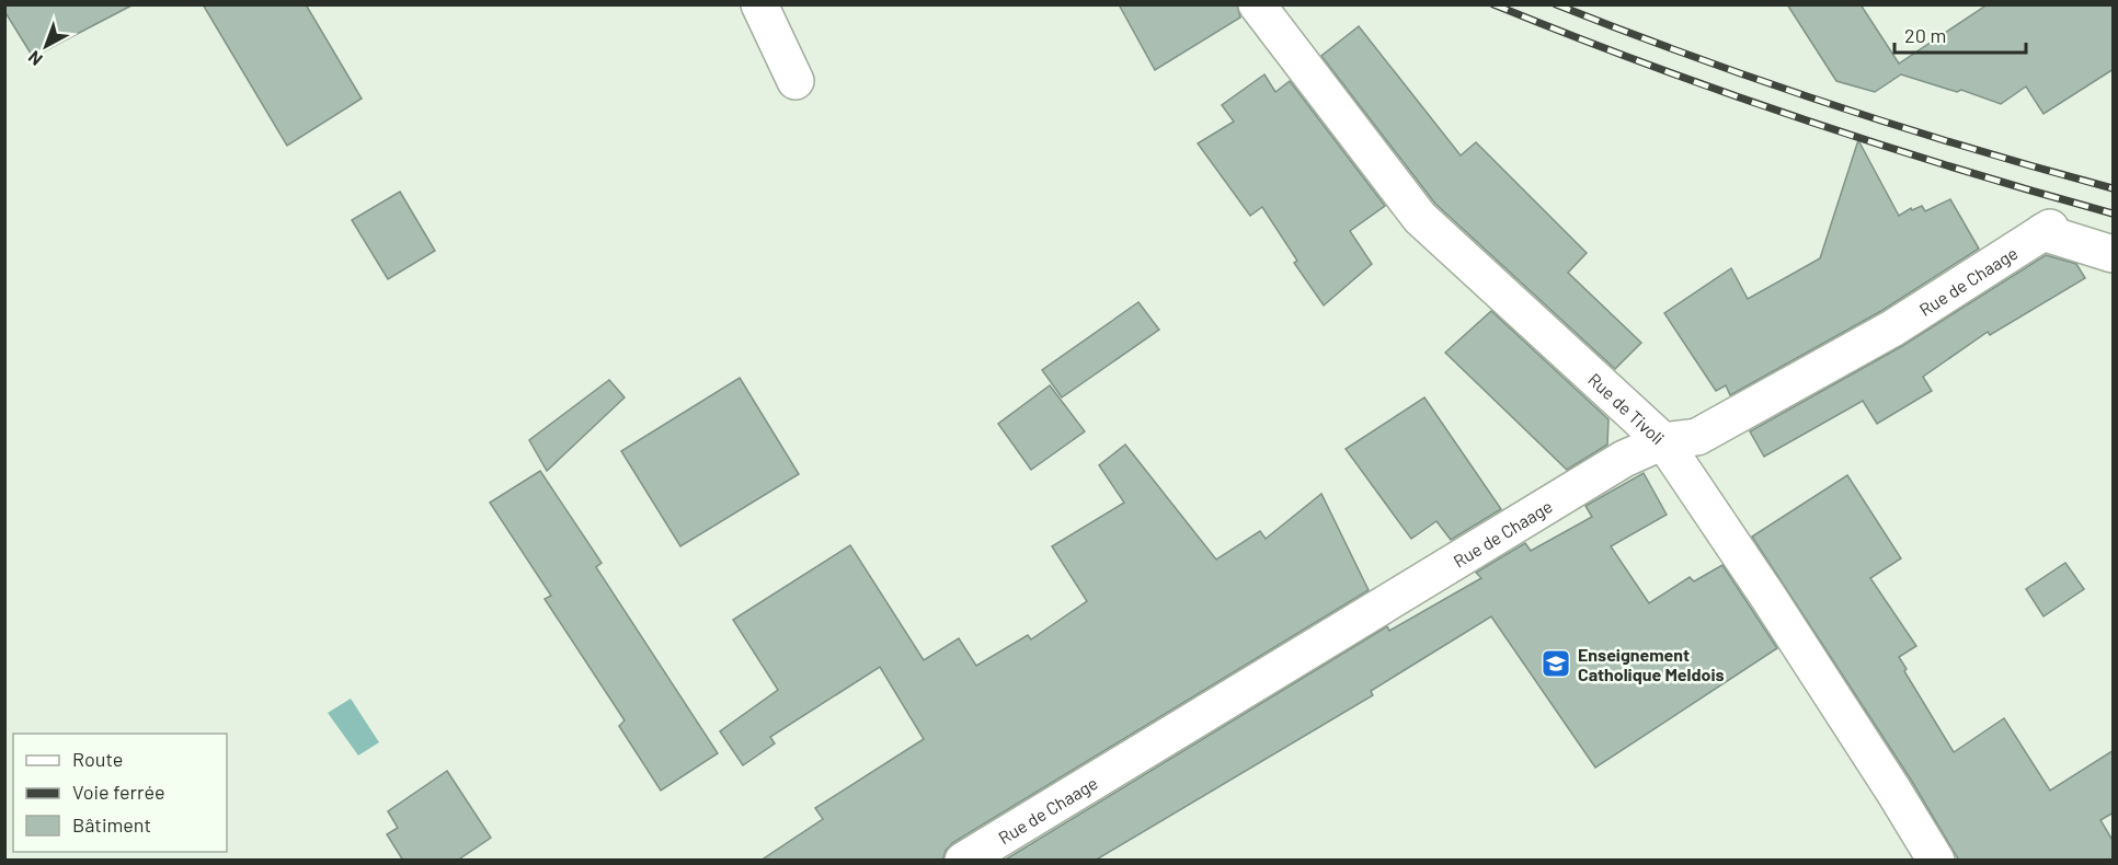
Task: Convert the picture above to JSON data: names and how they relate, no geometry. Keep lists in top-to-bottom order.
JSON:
{
  "streets": {
    "street": ["Rue de Chaage", "Rue de Tivoli"]
  },
  "crossings": [
    ["Rue de Chaage", "Rue de Tivoli"]
  ],
  "places": {
    "school or university": ["Enseignement Catholique Meldois"]
  },
  "legend": ["Route", "Voie ferrée", "Bâtiment"],
  "scale_bar": "20 m",
  "north": "bottom left"
}
